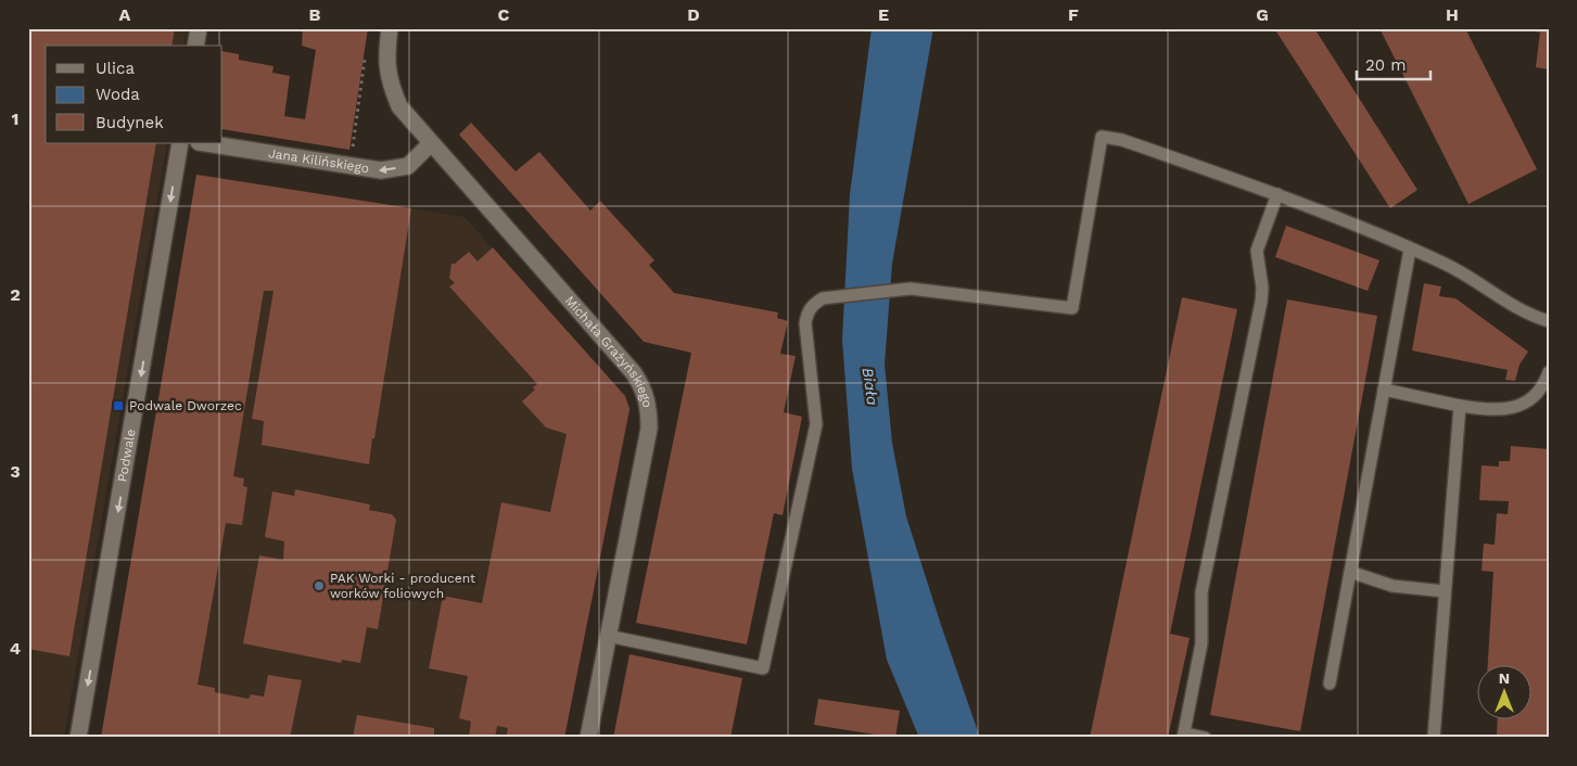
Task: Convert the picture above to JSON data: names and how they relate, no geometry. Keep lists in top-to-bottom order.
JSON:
{
  "streets": {
    "street": ["Jana Kilińskiego", "Michała Grażyńskiego", "Podwale"]
  },
  "crossings": [
    ["Jana Kilińskiego", "Michała Grażyńskiego"]
  ],
  "one_way": ["Jana Kilińskiego", "Podwale"],
  "water": ["Biała"],
  "places": {
    "transit": ["Podwale Dworzec"],
    "other": ["PAK Worki - producent worków foliowych"]
  },
  "legend": ["Ulica", "Woda", "Budynek"],
  "scale_bar": "20 m",
  "north": "top",
  "grid": {
    "columns": [
      "A",
      "B",
      "C",
      "D",
      "E",
      "F",
      "G",
      "H"
    ],
    "rows": [
      "1",
      "2",
      "3",
      "4"
    ]
  }
}
